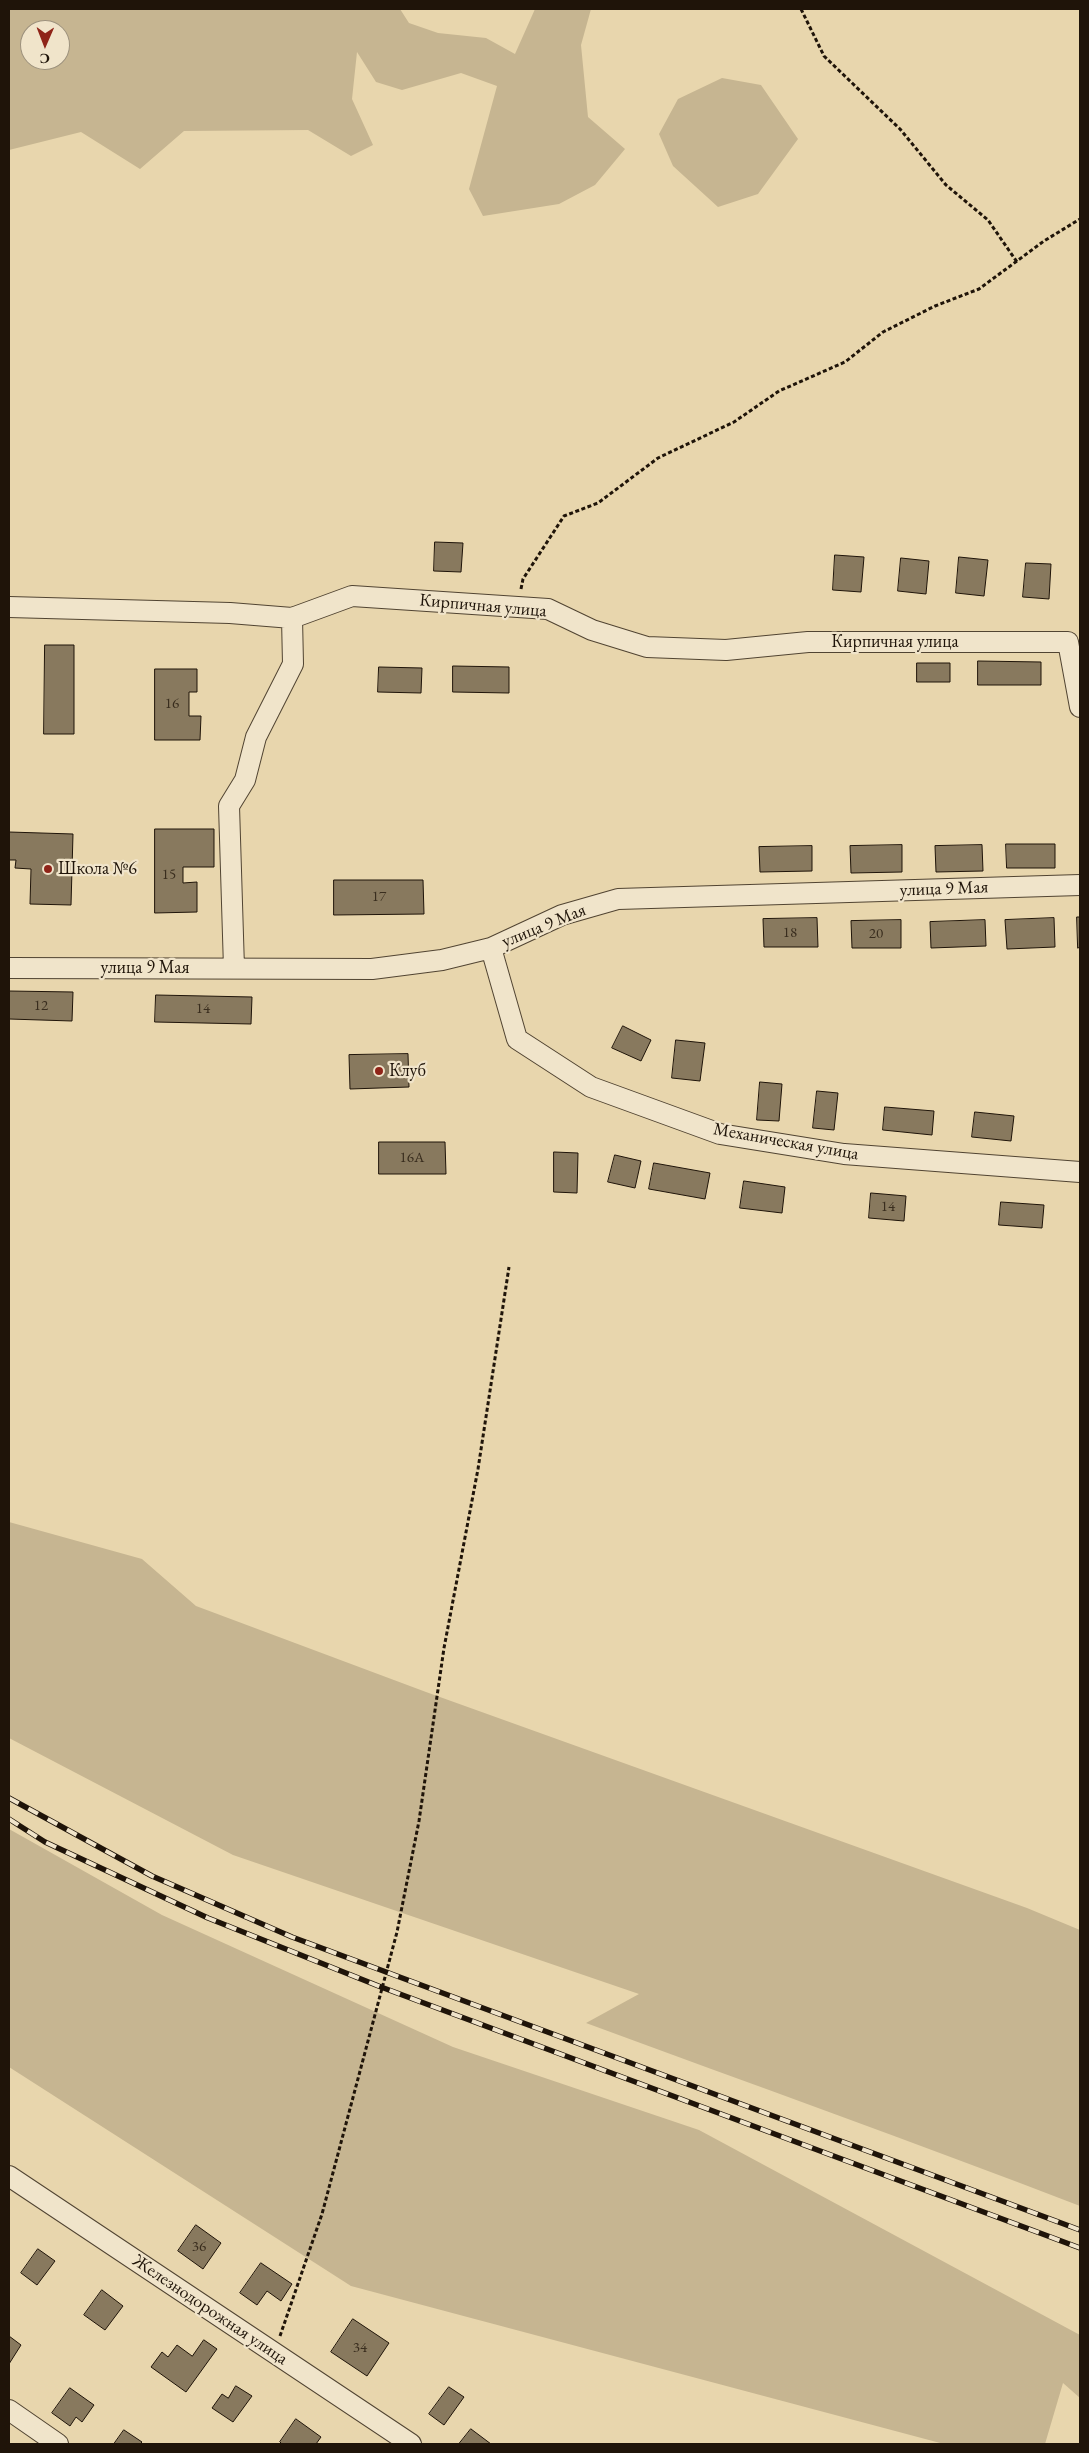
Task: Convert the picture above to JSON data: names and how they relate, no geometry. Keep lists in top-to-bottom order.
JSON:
{
  "streets": {
    "street": [
      "Кирпичная улица",
      "улица 9 Мая",
      "Механическая улица",
      "Железнодорожная улица"
    ]
  },
  "crossings": [
    ["улица 9 Мая", "Механическая улица"]
  ],
  "places": ["Школа №6", "Клуб"],
  "house_numbers": [
    "16",
    "15",
    "17",
    "18",
    "20",
    "12",
    "14",
    "16А",
    "14",
    "36",
    "34"
  ],
  "north": "bottom"
}
